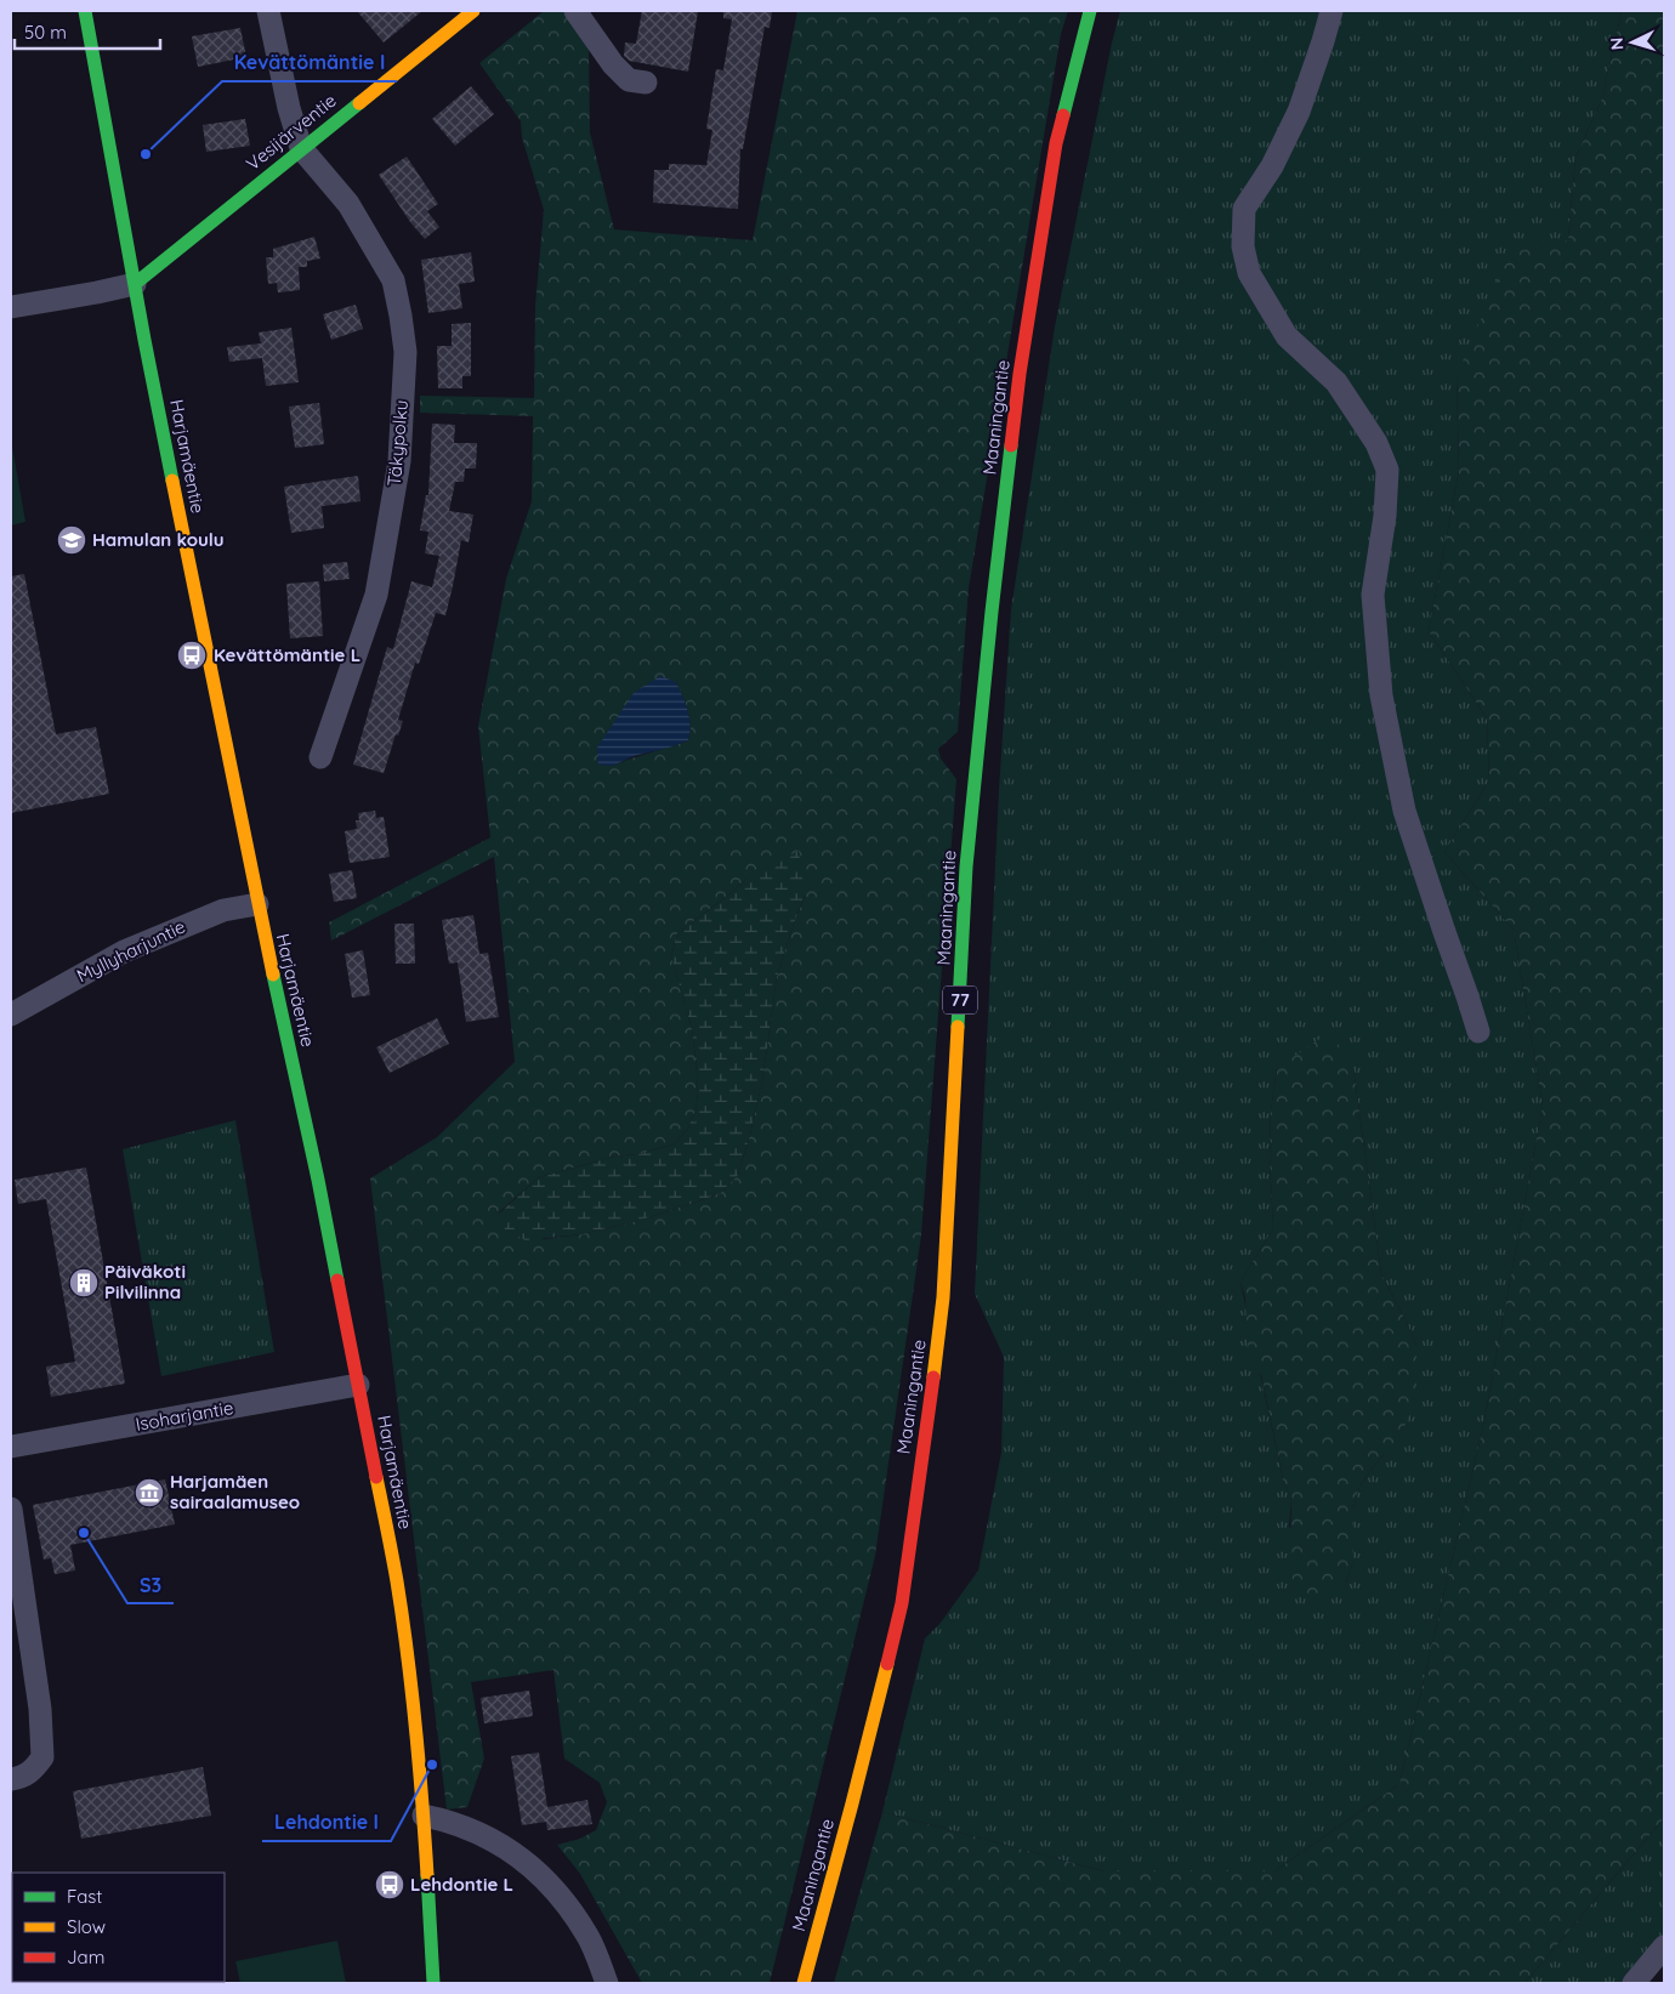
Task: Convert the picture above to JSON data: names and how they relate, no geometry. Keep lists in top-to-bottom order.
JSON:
{
  "streets": {
    "street": [
      "Vesijärventie",
      "Maaningantie",
      "Täkypolku",
      "Harjamäentie",
      "Myllyharjuntie",
      "77",
      "Isoharjantie"
    ]
  },
  "crossings": [
    ["Vesijärventie", "Täkypolku"],
    ["Vesijärventie", "Harjamäentie"],
    ["Harjamäentie", "Myllyharjuntie"],
    ["Harjamäentie", "Isoharjantie"]
  ],
  "places": {
    "other": ["Kevättömäntie I", "S3", "Lehdontie I"],
    "school or university": ["Hamulan koulu"],
    "bus stop": ["Kevättömäntie L", "Lehdontie L"],
    "building": ["Päiväkoti Pilvilinna"],
    "museum": ["Harjamäen sairaalamuseo"]
  },
  "legend": ["Fast", "Slow", "Jam"],
  "scale_bar": "50 m",
  "north": "left"
}
